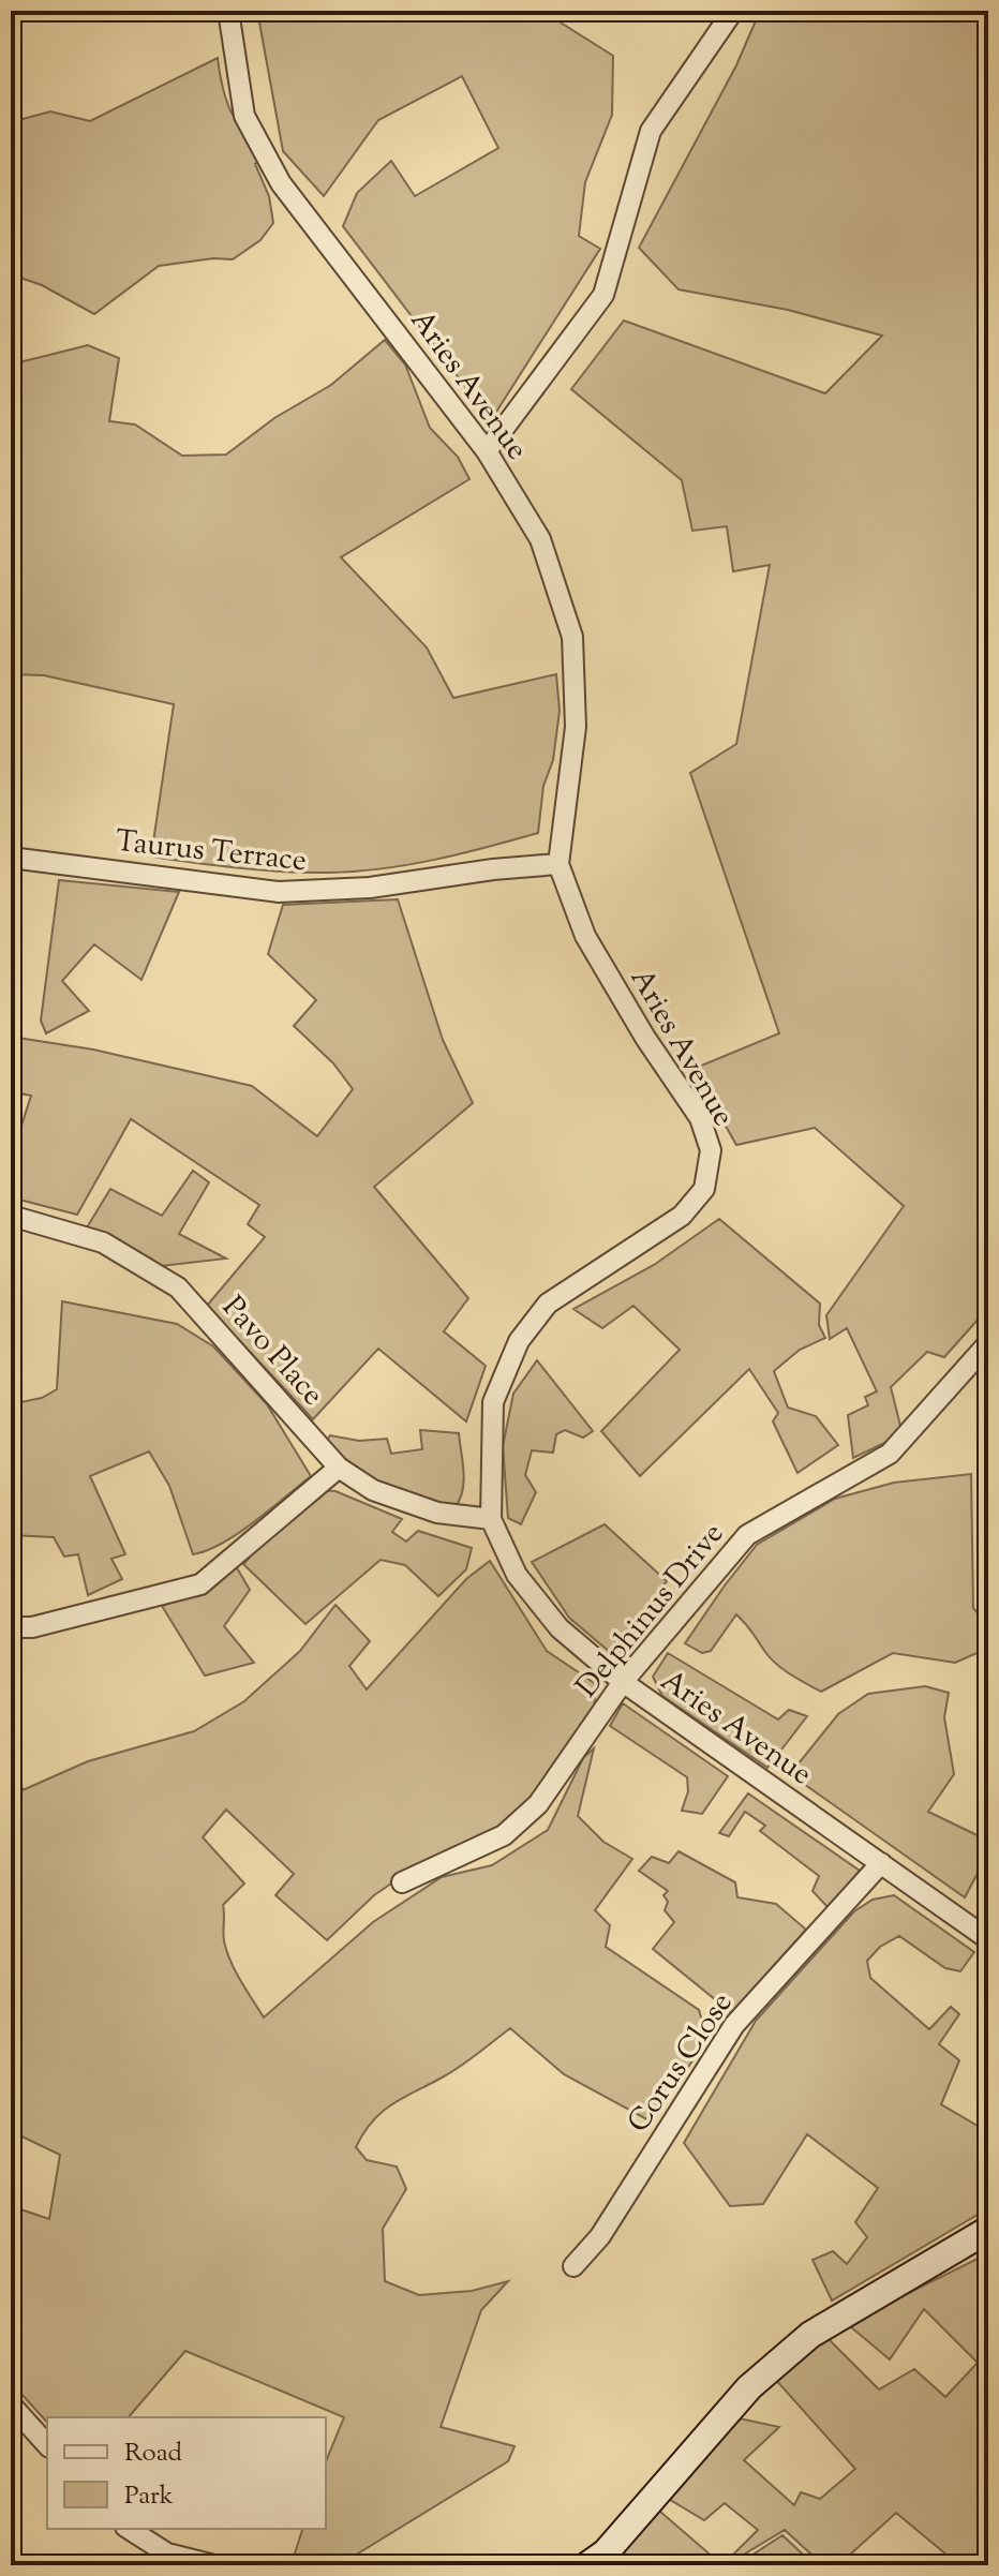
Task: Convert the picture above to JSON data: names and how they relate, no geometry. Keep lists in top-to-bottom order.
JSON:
{
  "streets": {
    "street": [
      "Aries Avenue",
      "Taurus Terrace",
      "Pavo Place",
      "Delphinus Drive",
      "Corus Close"
    ]
  },
  "crossings": [
    ["Aries Avenue", "Taurus Terrace"],
    ["Aries Avenue", "Pavo Place"],
    ["Aries Avenue", "Delphinus Drive"],
    ["Aries Avenue", "Corus Close"]
  ],
  "legend": ["Road", "Park"]
}
